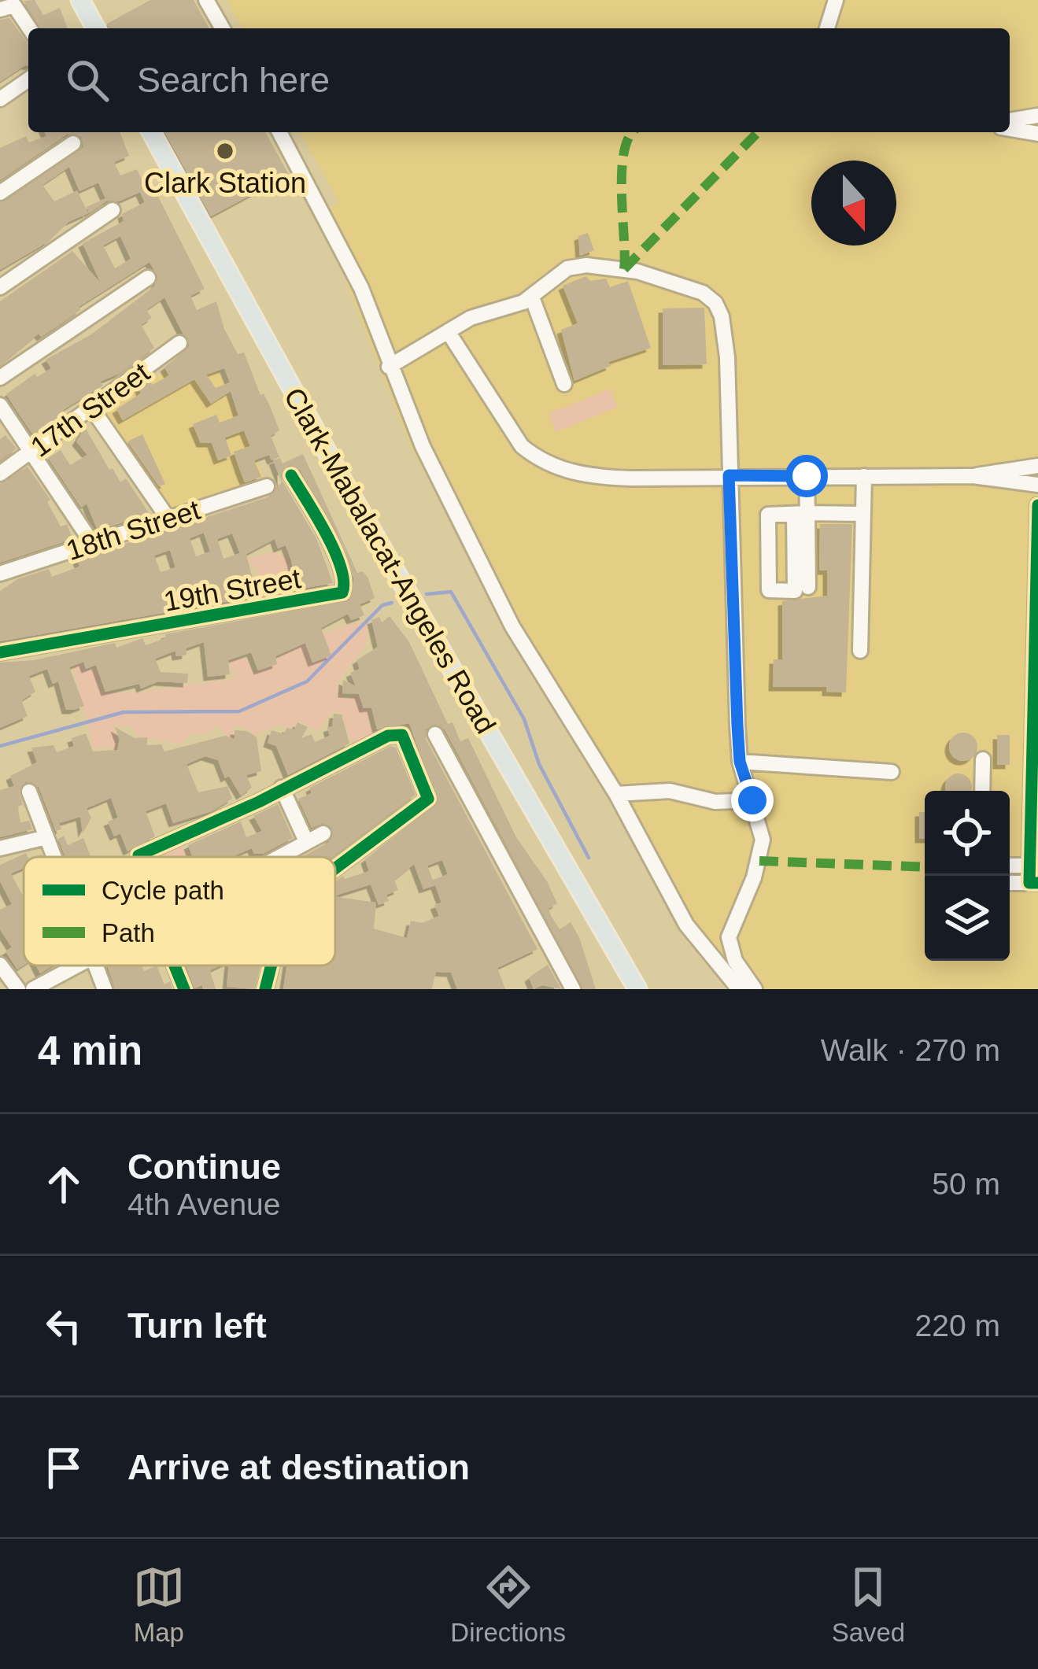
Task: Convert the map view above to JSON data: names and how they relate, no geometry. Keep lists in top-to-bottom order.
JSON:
{
  "streets": {
    "main road": ["Clark-Mabalacat-Angeles Road"],
    "street": ["17th Street", "18th Street", "19th Street"]
  },
  "places": ["Clark Station"],
  "legend": ["Cycle path", "Path"],
  "north": "bottom",
  "page": {
    "search": "Search here",
    "heading": ["4 min", "Walk · 270 m"],
    "list": [
      ["Continue", "4th Avenue", "50 m"],
      ["Turn left", "220 m"],
      "Arrive at destination"
    ],
    "nav": ["Map", "Directions", "Saved"]
  }
}
